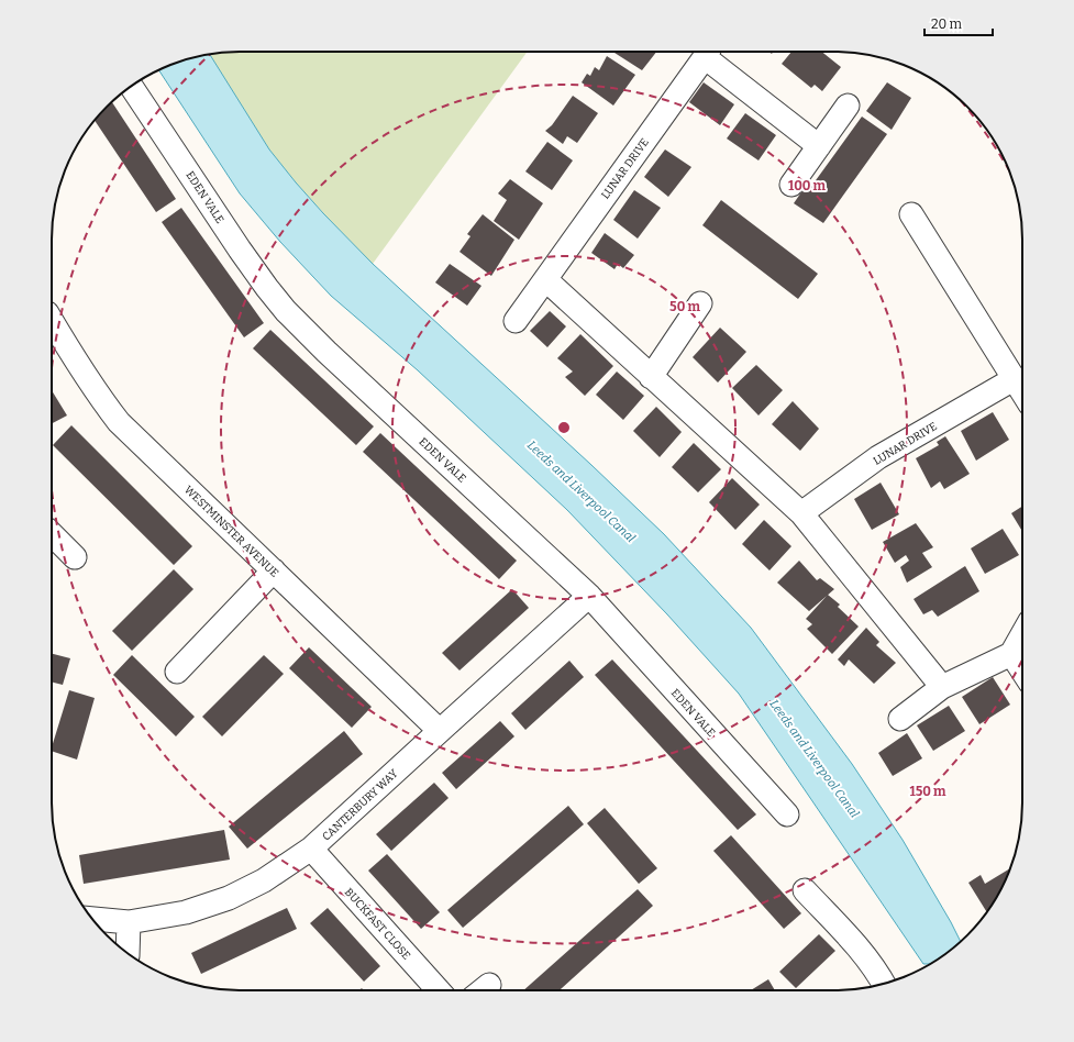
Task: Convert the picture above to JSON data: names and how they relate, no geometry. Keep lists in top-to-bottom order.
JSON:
{
  "streets": {
    "street": [
      "LUNAR DRIVE",
      "EDEN VALE",
      "WESTMINSTER AVENUE",
      "CANTERBURY WAY",
      "BUCKFAST CLOSE"
    ]
  },
  "crossings": [
    ["EDEN VALE", "CANTERBURY WAY"],
    ["WESTMINSTER AVENUE", "CANTERBURY WAY"],
    ["CANTERBURY WAY", "BUCKFAST CLOSE"]
  ],
  "water": ["Leeds and Liverpool Canal"],
  "scale_bar": "20 m",
  "rings": ["100 m", "50 m", "150 m"]
}
